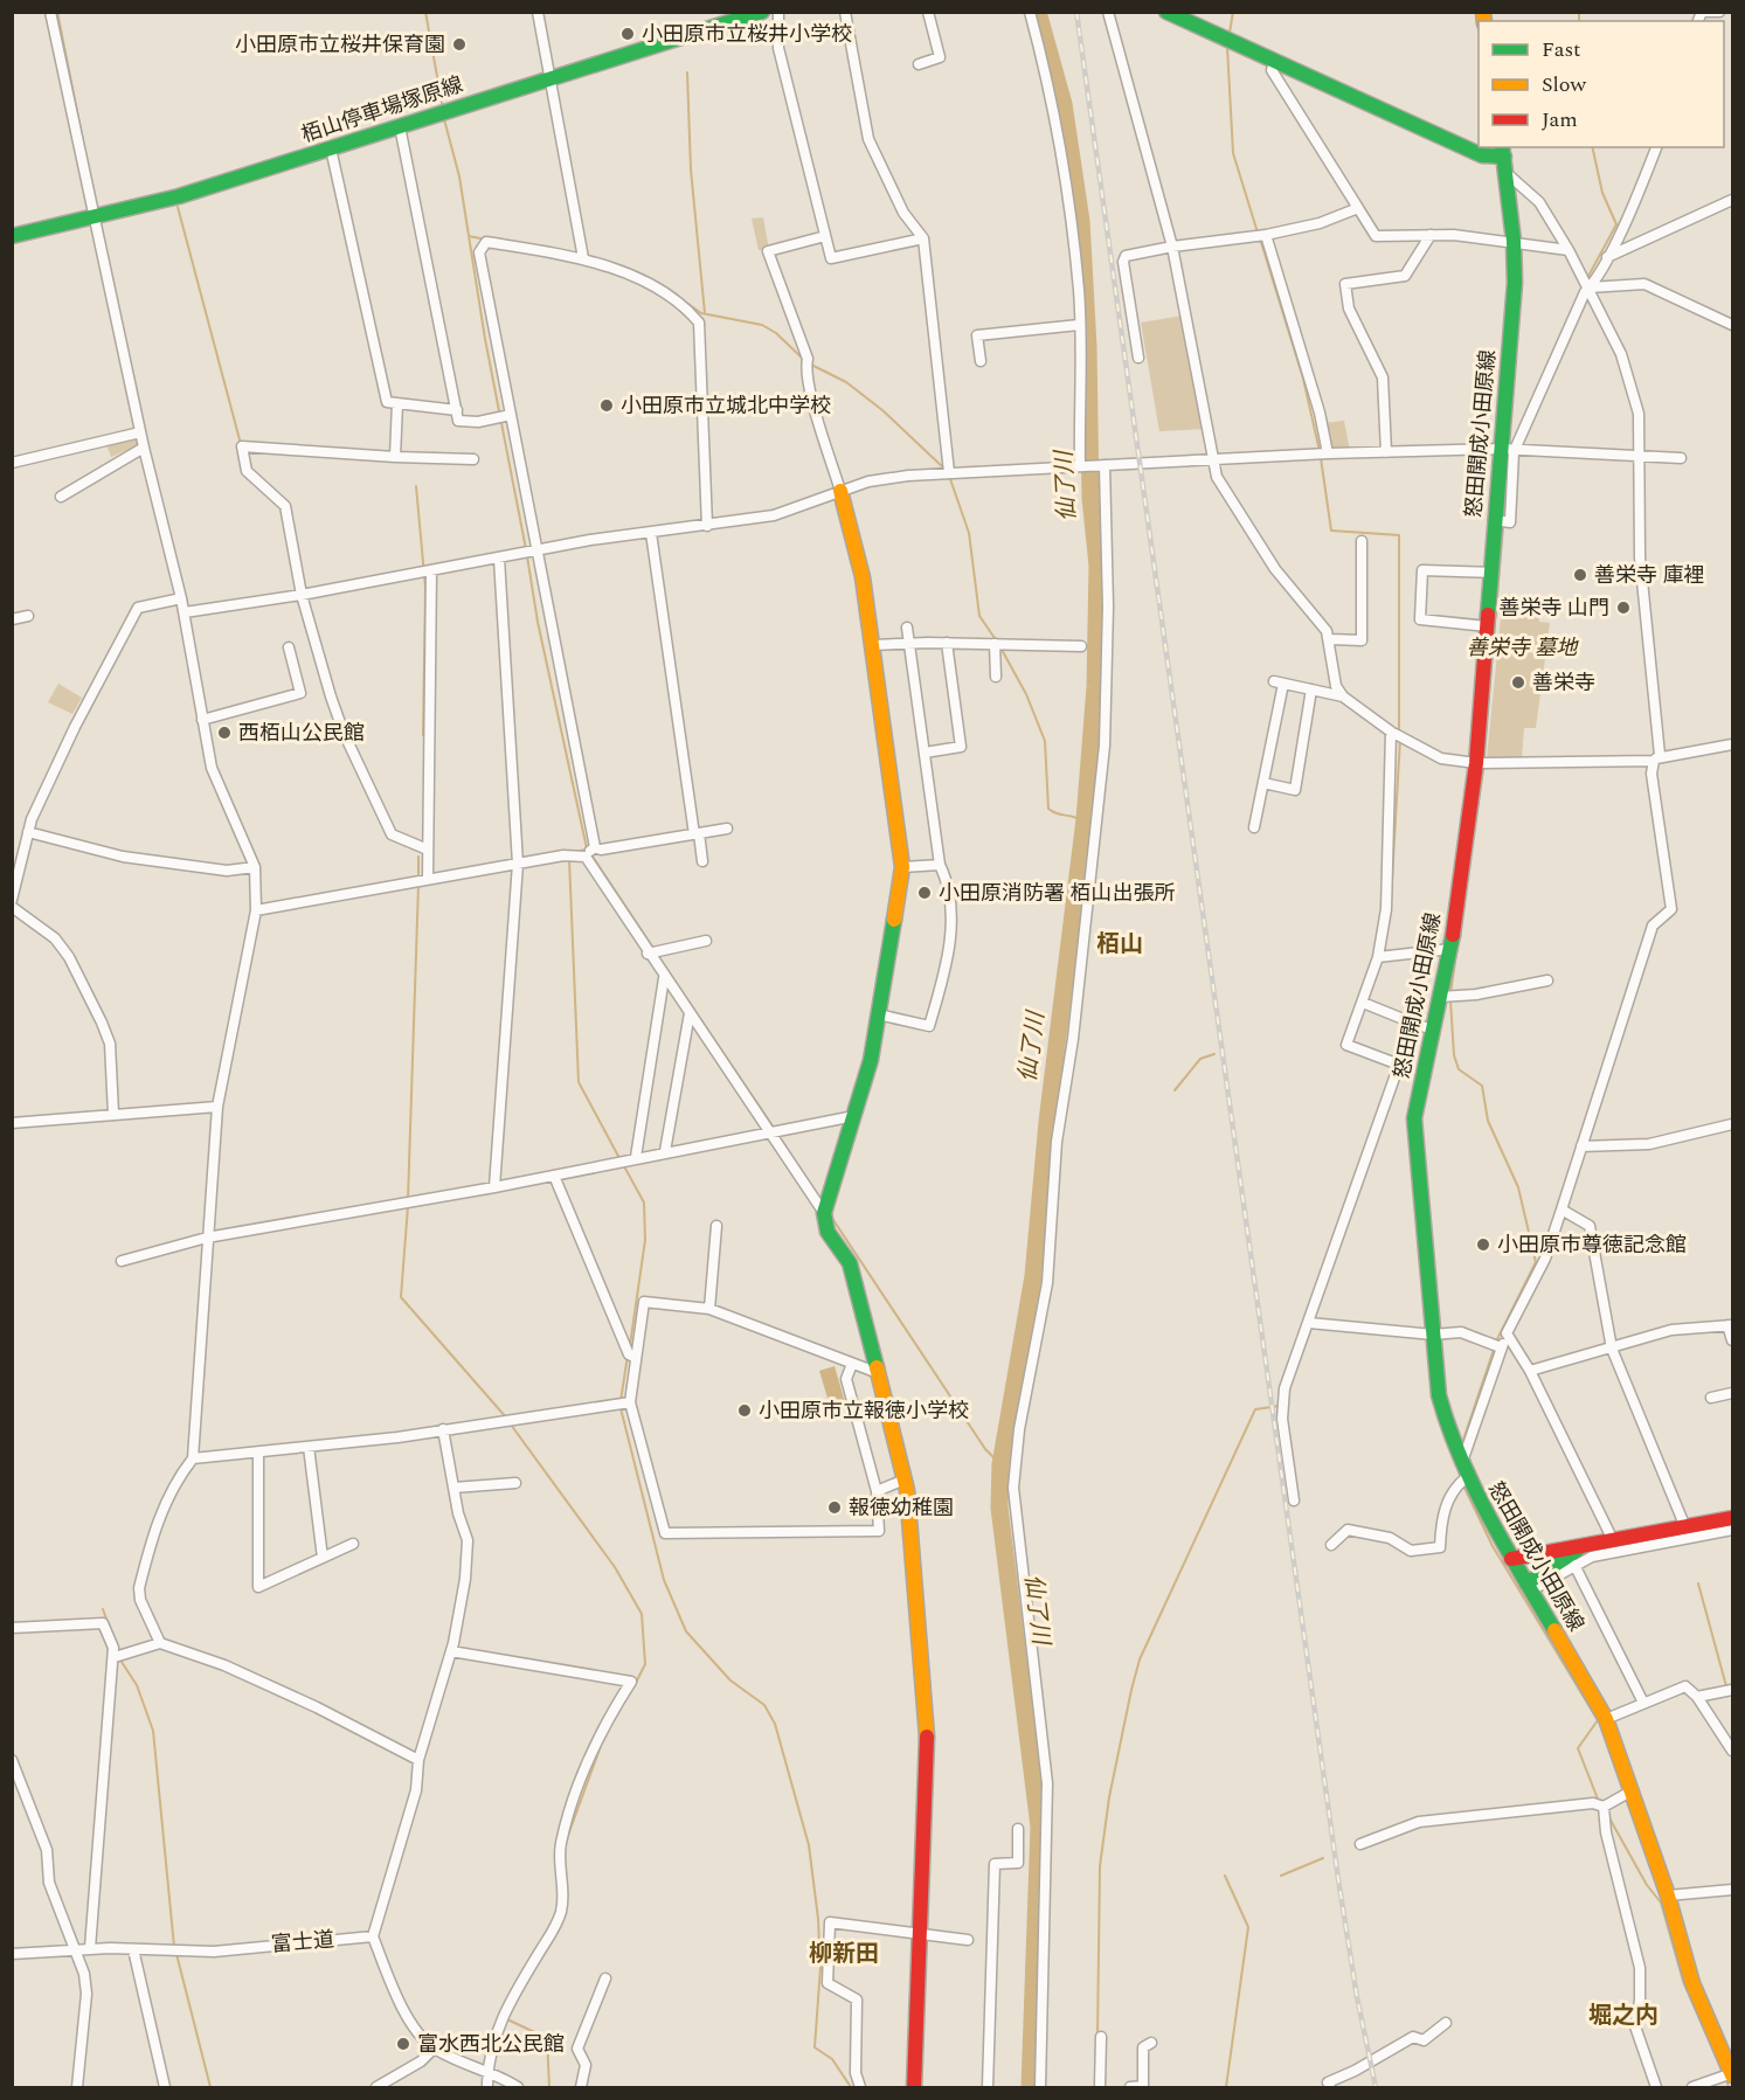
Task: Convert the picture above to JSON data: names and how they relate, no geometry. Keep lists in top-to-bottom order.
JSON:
{
  "streets": {
    "main road": ["栢山停車場塚原線", "怒田開成小田原線"],
    "street": ["富士道"]
  },
  "districts": ["栢山", "柳新田", "堀之内"],
  "water": ["仙了川"],
  "parks": ["善栄寺 墓地"],
  "places": [
    "小田原市立桜井小学校",
    "小田原市立桜井保育園",
    "小田原市立城北中学校",
    "善栄寺 庫裡",
    "善栄寺 山門",
    "善栄寺",
    "西栢山公民館",
    "小田原消防署 栢山出張所",
    "小田原市尊徳記念館",
    "小田原市立報徳小学校",
    "報徳幼稚園",
    "富水西北公民館"
  ],
  "legend": ["Fast", "Slow", "Jam"]
}
